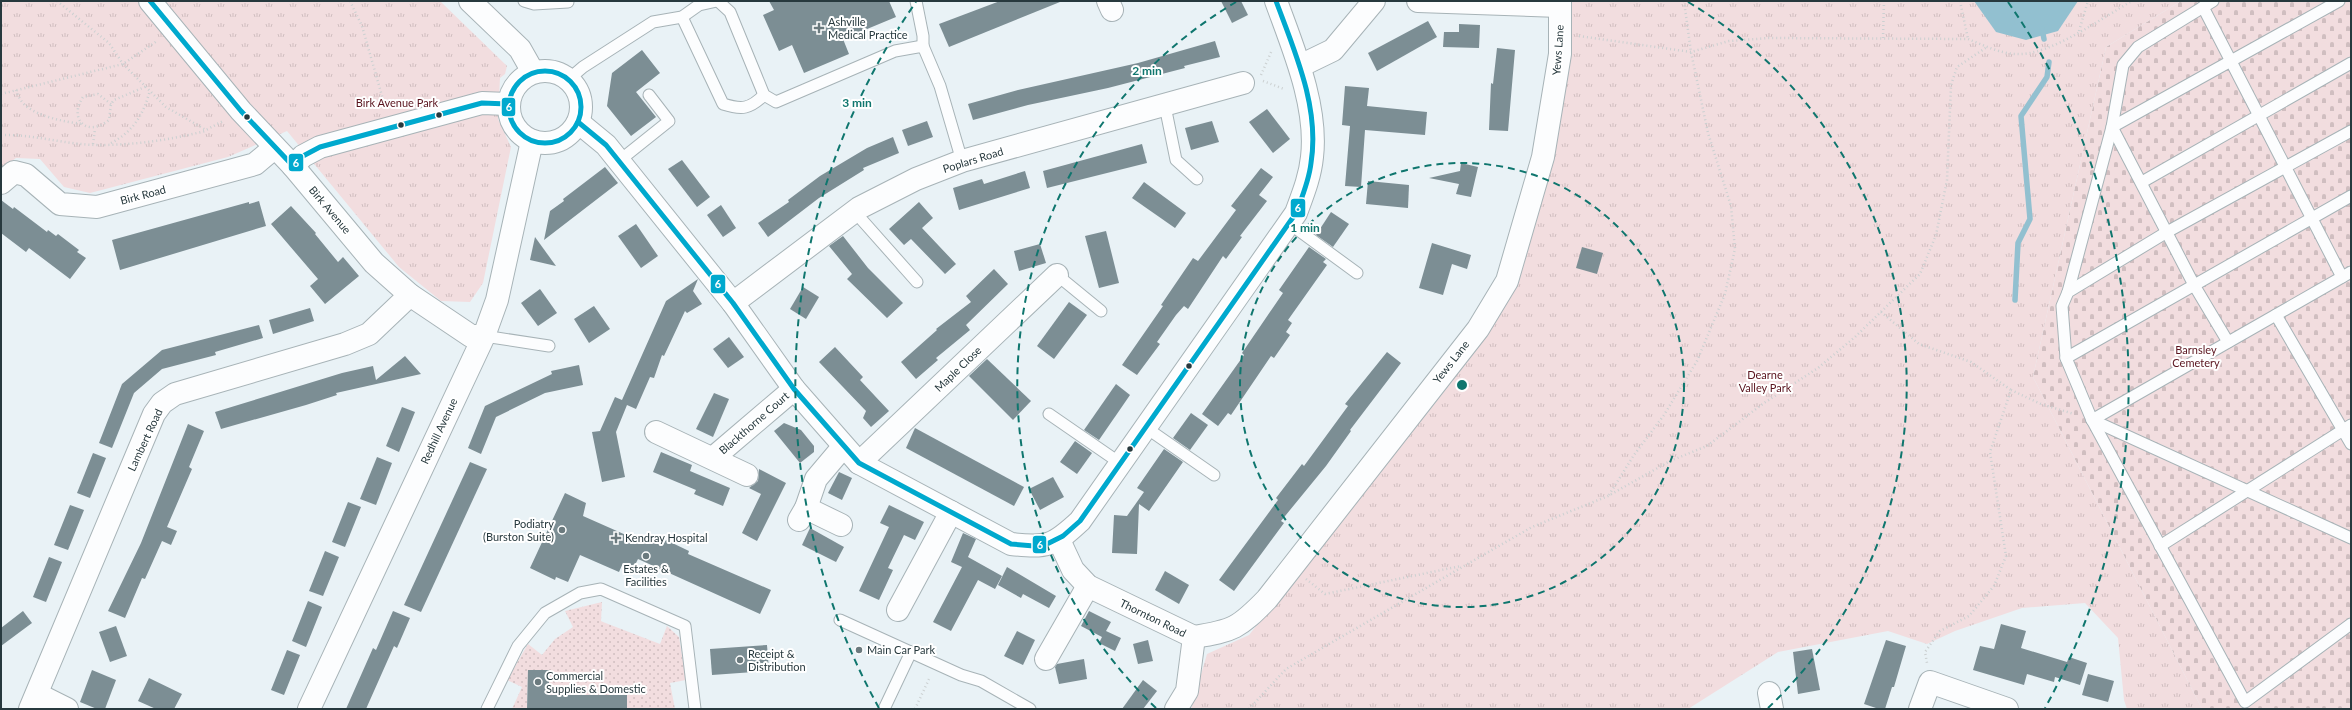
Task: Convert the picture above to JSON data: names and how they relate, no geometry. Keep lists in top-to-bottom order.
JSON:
{
  "streets": {
    "street": [
      "Yews Lane",
      "Poplars Road",
      "Birk Road",
      "Birk Avenue",
      "Maple Close",
      "Blackthorne Court",
      "Redhill Avenue",
      "Lambert Road",
      "Thornton Road"
    ]
  },
  "crossings": [
    ["Yews Lane", "Thornton Road"],
    ["Birk Road", "Birk Avenue"],
    ["Birk Avenue", "Redhill Avenue"],
    ["Birk Avenue", "Lambert Road"]
  ],
  "parks": ["Birk Avenue Park", "Barnsley Cemetery", "Dearne Valley Park"],
  "places": {
    "health": ["Ashville Medical Practice", "Kendray Hospital"],
    "other": [
      "Podiatry (Burston Suite)",
      "Estates & Facilities",
      "Main Car Park",
      "Receipt & Distribution",
      "Commercial Supplies & Domestic"
    ]
  },
  "lines": ["transit line 6"],
  "rings": ["2 min", "3 min", "1 min"]
}
